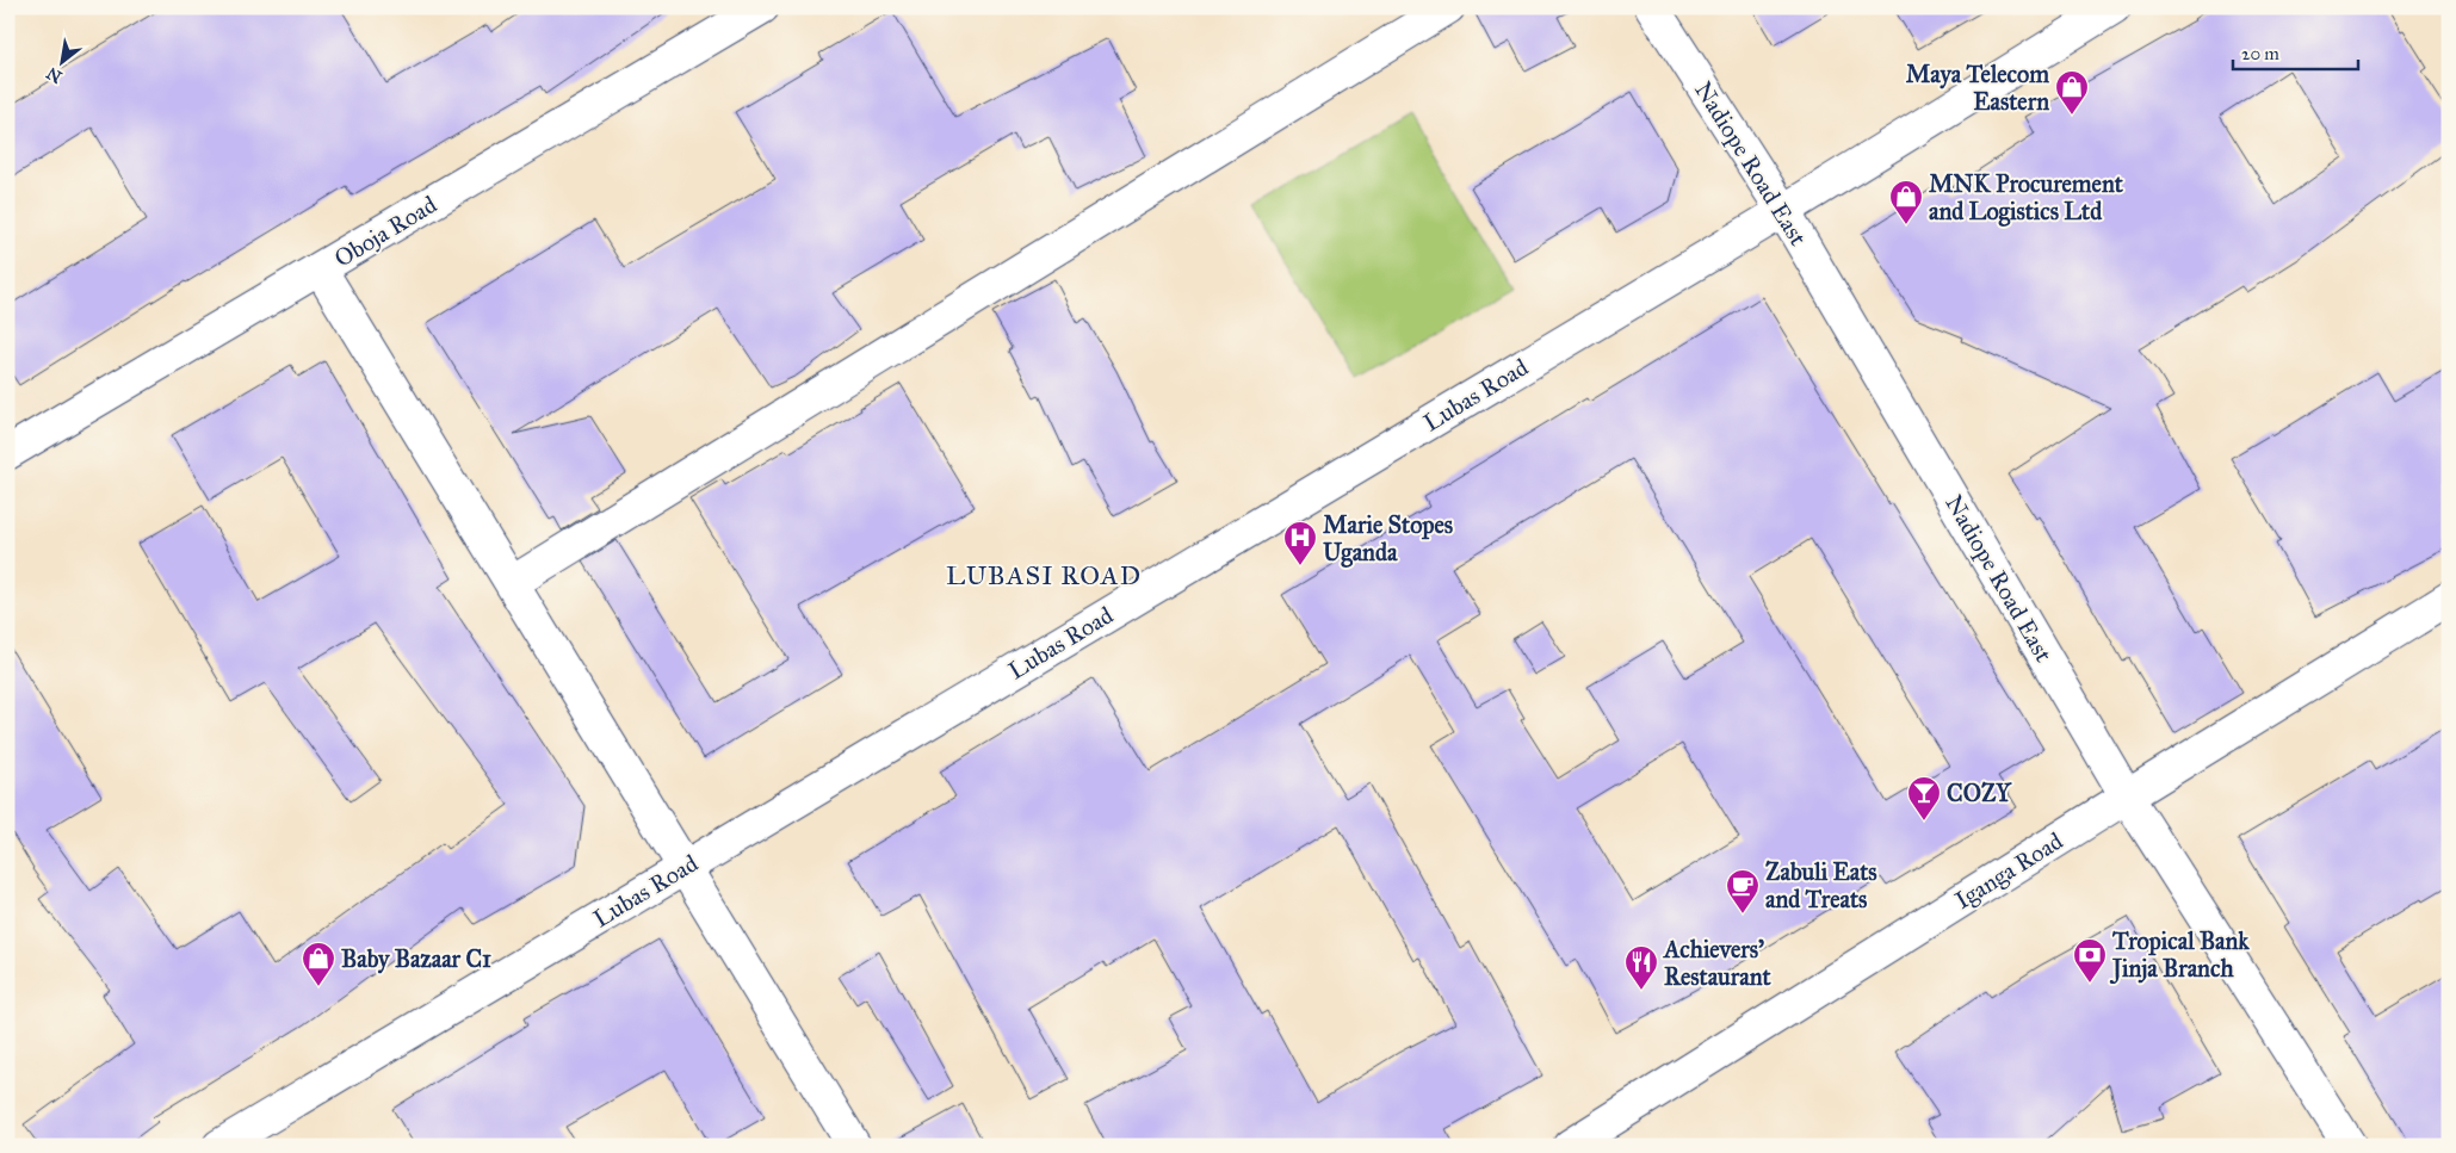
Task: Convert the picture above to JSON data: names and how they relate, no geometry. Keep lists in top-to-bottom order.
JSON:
{
  "streets": {
    "street": [
      "Nadiope Road East",
      "Oboja Road",
      "Lubas Road",
      "Iganga Road"
    ]
  },
  "crossings": [
    ["Nadiope Road East", "Lubas Road"],
    ["Nadiope Road East", "Iganga Road"]
  ],
  "districts": ["LUBASI ROAD"],
  "places": {
    "shop": ["Maya Telecom Eastern", "MNK Procurement and Logistics Ltd", "Baby Bazaar C1"],
    "hospital": ["Marie Stopes Uganda"],
    "bar": ["COZY"],
    "cafe": ["Zabuli Eats and Treats"],
    "bank": ["Tropical Bank Jinja Branch"],
    "restaurant": ["Achievers' Restaurant"]
  },
  "scale_bar": "20 m",
  "north": "bottom left"
}
